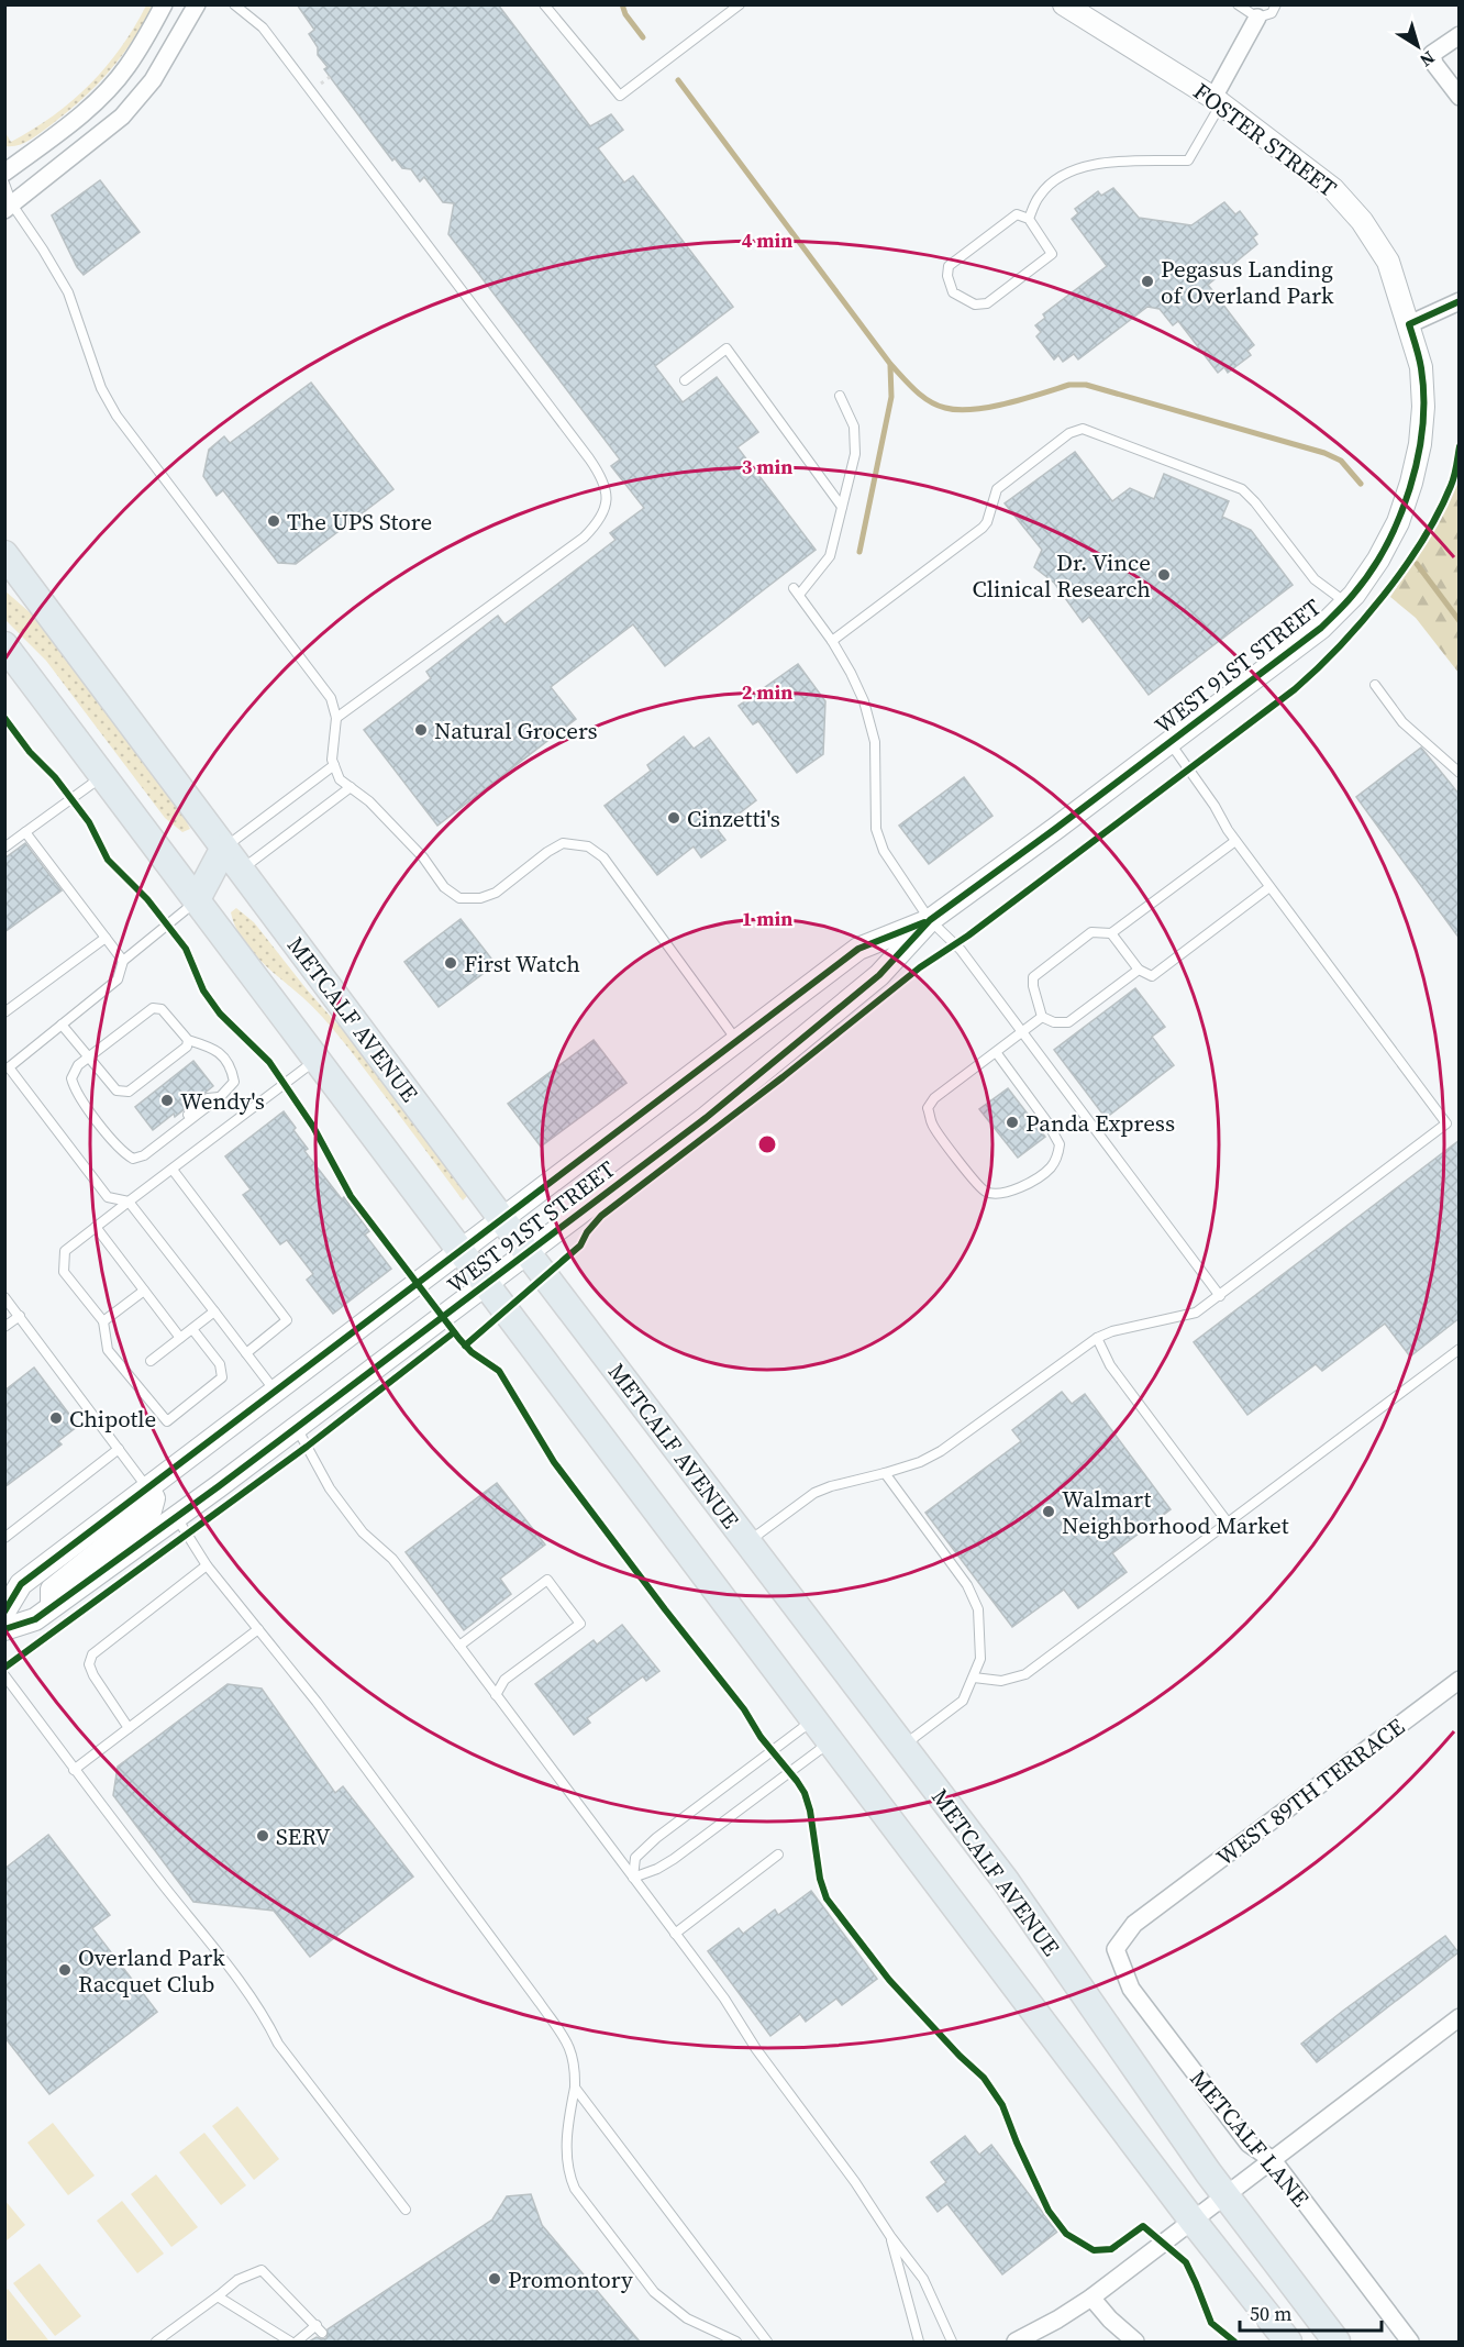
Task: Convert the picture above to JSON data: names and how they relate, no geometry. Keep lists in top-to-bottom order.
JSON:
{
  "streets": {
    "main road": ["METCALF AVENUE"],
    "street": [
      "FOSTER STREET",
      "WEST 91ST STREET",
      "WEST 89TH TERRACE",
      "METCALF LANE"
    ]
  },
  "crossings": [
    ["FOSTER STREET", "WEST 91ST STREET"],
    ["WEST 91ST STREET", "METCALF AVENUE"],
    ["WEST 89TH TERRACE", "METCALF LANE"]
  ],
  "places": [
    "Pegasus Landing of Overland Park",
    "The UPS Store",
    "Dr. Vince Clinical Research",
    "Natural Grocers",
    "Cinzetti's",
    "First Watch",
    "Wendy's",
    "Panda Express",
    "Chipotle",
    "Walmart Neighborhood Market",
    "SERV",
    "Overland Park Racquet Club",
    "Promontory"
  ],
  "scale_bar": "50 m",
  "north": "bottom right",
  "rings": [
    "4 min",
    "3 min",
    "2 min",
    "1 min"
  ]
}
